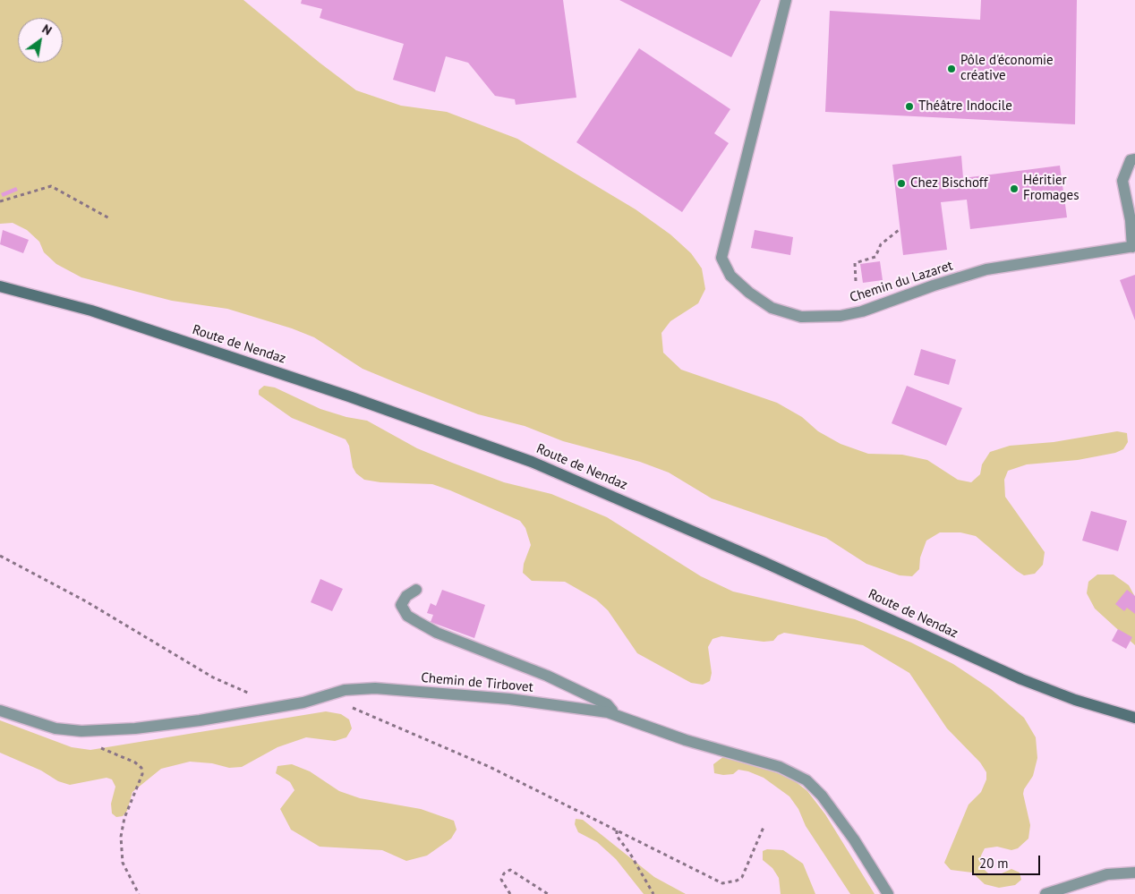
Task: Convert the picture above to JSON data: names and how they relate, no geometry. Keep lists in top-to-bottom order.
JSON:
{
  "streets": {
    "main road": ["Route de Nendaz"],
    "street": ["Chemin du Lazaret", "Chemin de Tirbovet"]
  },
  "places": [
    "Pôle d'économie créative",
    "Théâtre Indocile",
    "Chez Bischoff",
    "Héritier Fromages"
  ],
  "scale_bar": "20 m",
  "north": "top right"
}
